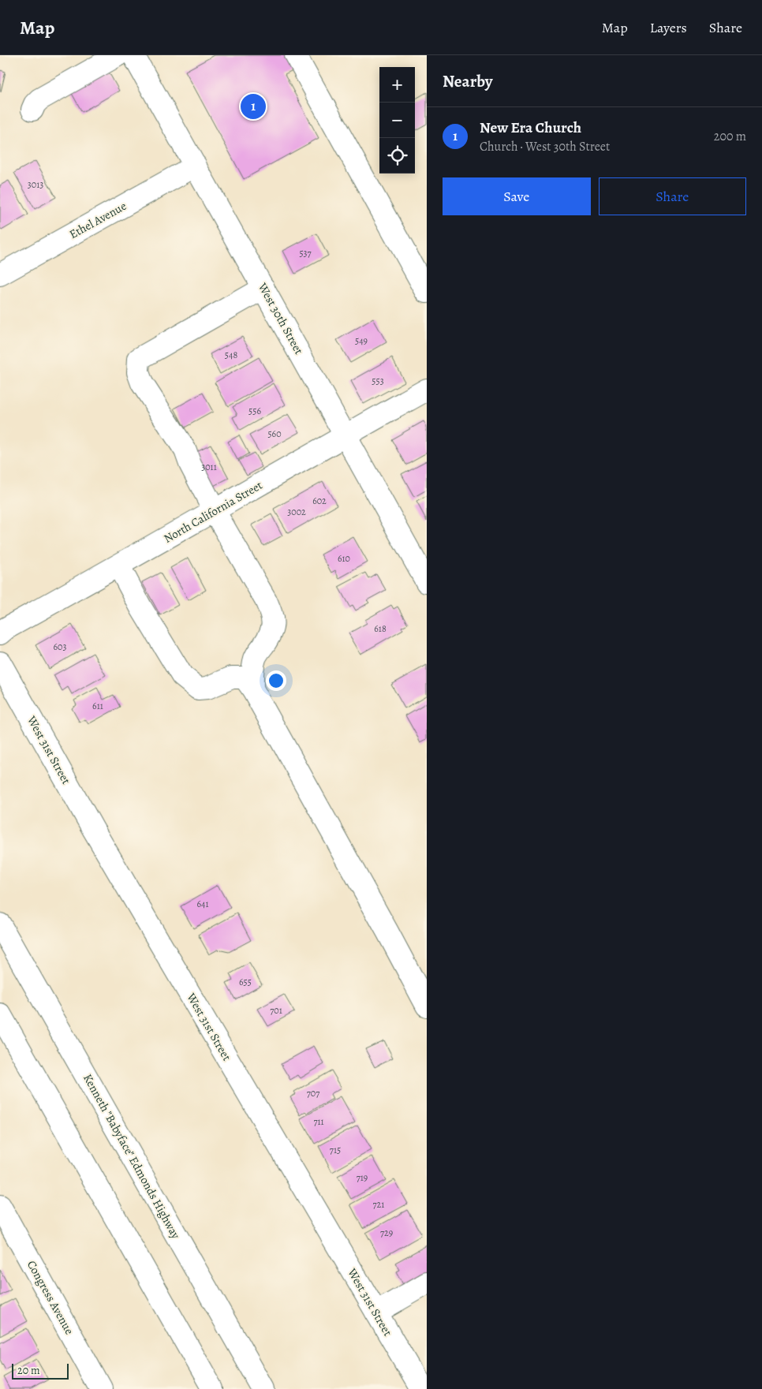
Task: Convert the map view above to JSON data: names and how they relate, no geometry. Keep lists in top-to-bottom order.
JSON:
{
  "streets": {
    "main road": [
      "Ethel Avenue",
      "West 30th Street",
      "North California Street",
      "West 31st Street",
      "Kenneth \"Babyface\" Edmonds Highway",
      "Congress Avenue"
    ]
  },
  "crossings": [
    ["Ethel Avenue", "West 30th Street"],
    ["West 30th Street", "North California Street"]
  ],
  "house_numbers": [
    "3013",
    "537",
    "549",
    "548",
    "553",
    "556",
    "560",
    "3011",
    "602",
    "3002",
    "610",
    "618",
    "603",
    "611",
    "641",
    "655",
    "701",
    "707",
    "711",
    "715",
    "719",
    "721",
    "729"
  ],
  "scale_bar": "20 m",
  "page": {
    "header": "Map",
    "nav": ["Map", "Layers", "Share"],
    "heading": "Nearby",
    "map_buttons": ["+", "−"],
    "pins": "1",
    "list": [
      {
        "mark": "1",
        "name": "New Era Church",
        "note": "Church · West 30th Street",
        "value": "200 m"
      }
    ],
    "buttons": ["Save", "Share"],
    "scale": "20 m"
  }
}
